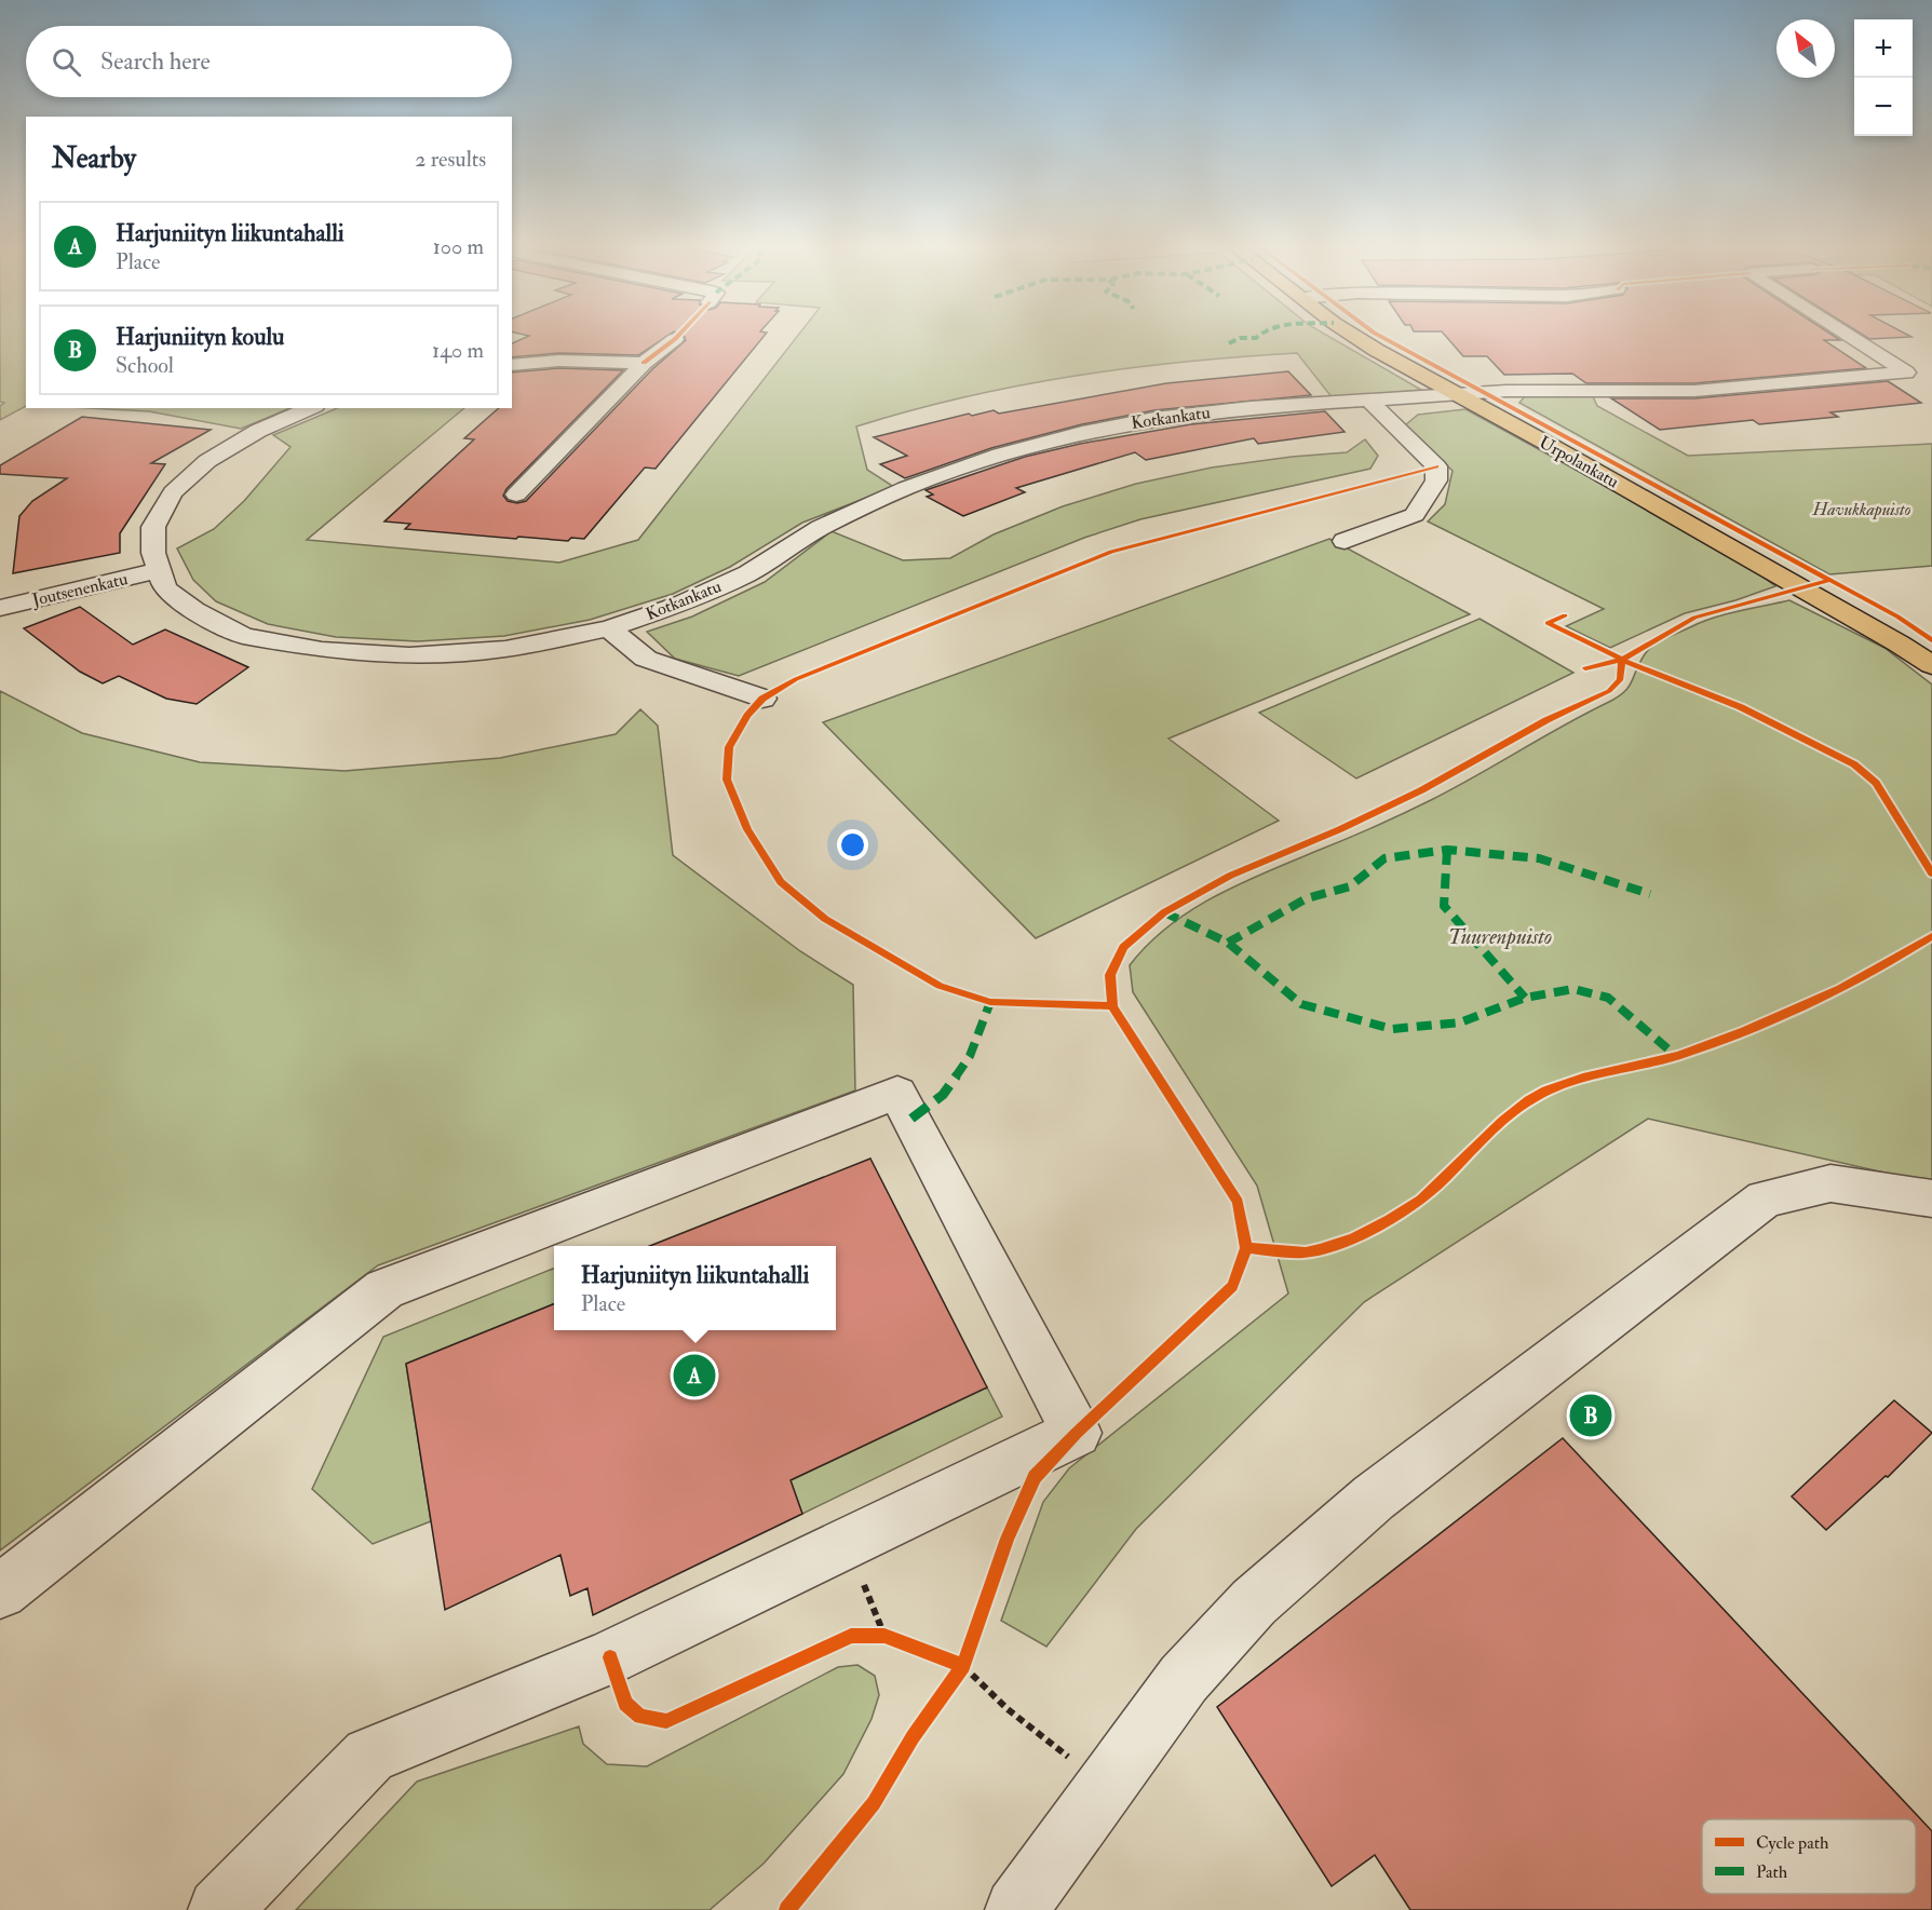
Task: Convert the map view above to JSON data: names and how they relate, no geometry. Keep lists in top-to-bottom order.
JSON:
{
  "streets": {
    "main road": ["Urpolankatu"],
    "street": ["Kotkankatu", "Joutsenenkatu"]
  },
  "crossings": [
    ["Kotkankatu", "Urpolankatu"],
    ["Kotkankatu", "Joutsenenkatu"]
  ],
  "parks": ["Havukkapuisto", "Tuurenpuisto"],
  "legend": ["Cycle path", "Path"],
  "north": "top left",
  "page": {
    "map_buttons": ["+", "−"],
    "search": "Search here",
    "heading": ["Nearby", "2 results"],
    "list": [
      {
        "mark": "A",
        "name": "Harjuniityn liikuntahalli",
        "note": "Place",
        "value": "100 m"
      },
      {
        "mark": "B",
        "name": "Harjuniityn koulu",
        "note": "School",
        "value": "140 m"
      }
    ],
    "popup": ["Harjuniityn liikuntahalli", "Place"],
    "pins": ["A", "B"]
  }
}
